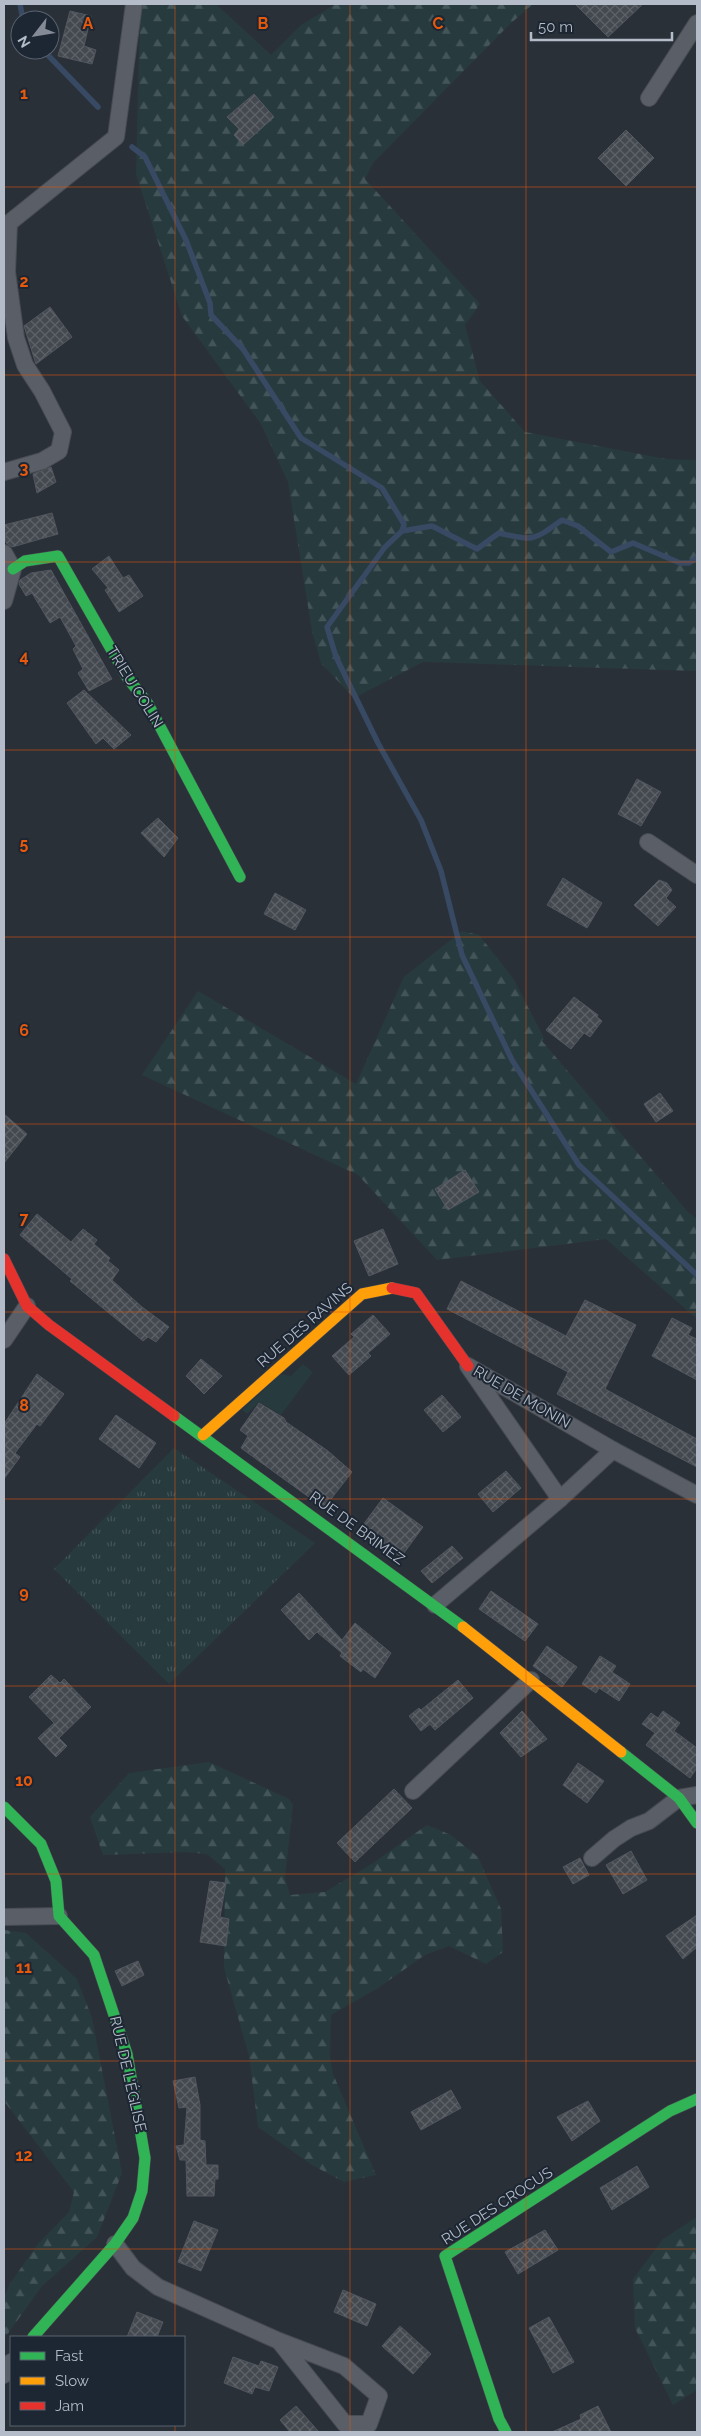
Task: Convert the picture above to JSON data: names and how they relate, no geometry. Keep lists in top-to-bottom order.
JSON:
{
  "streets": {
    "street": [
      "TRIEU COLIN",
      "RUE DES RAVINS",
      "RUE DE MONIN",
      "RUE DE BRIMEZ",
      "RUE DE L'ÉGLISE",
      "RUE DES CROCUS"
    ]
  },
  "crossings": [
    ["RUE DES RAVINS", "RUE DE MONIN"],
    ["RUE DES RAVINS", "RUE DE BRIMEZ"]
  ],
  "legend": ["Fast", "Slow", "Jam"],
  "scale_bar": "50 m",
  "north": "bottom left",
  "grid": {
    "columns": ["A", "B", "C"],
    "rows": [
      "1",
      "2",
      "3",
      "4",
      "5",
      "6",
      "7",
      "8",
      "9",
      "10",
      "11",
      "12"
    ]
  }
}
